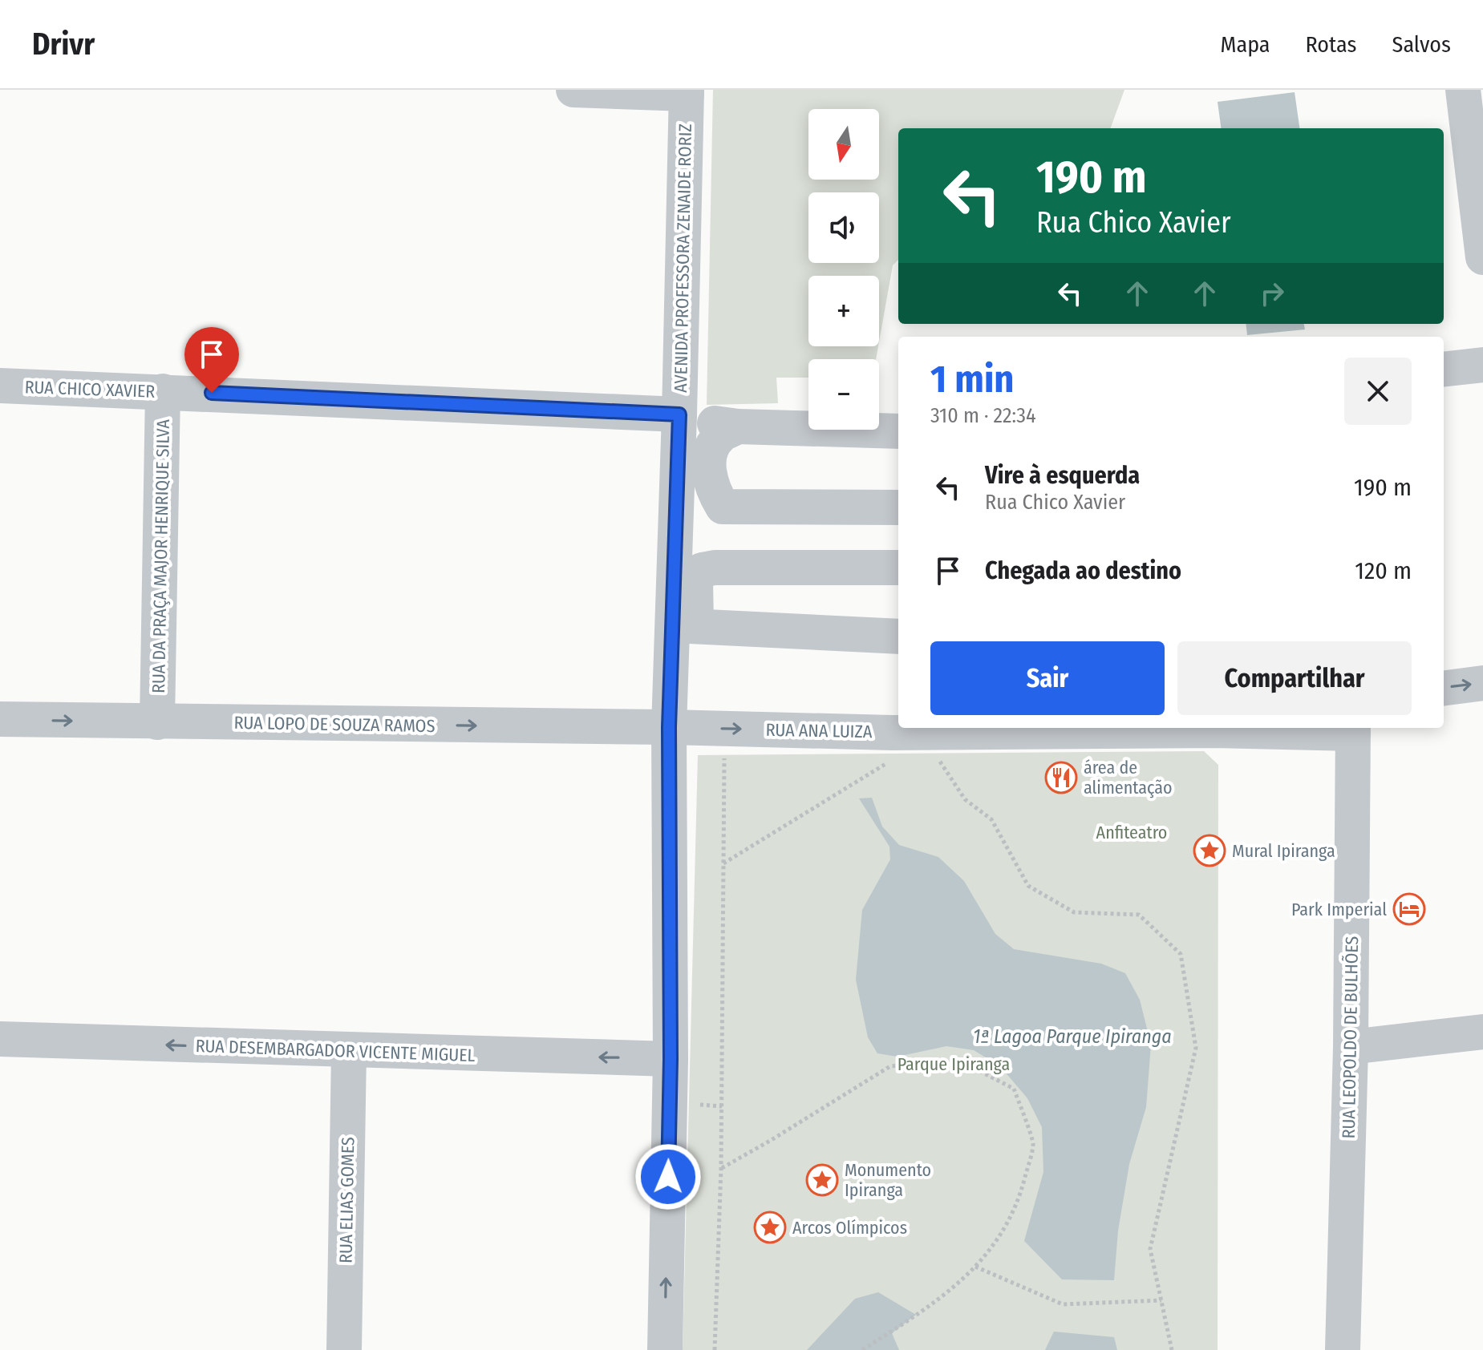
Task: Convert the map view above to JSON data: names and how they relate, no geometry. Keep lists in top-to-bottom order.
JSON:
{
  "streets": {
    "street": [
      "AVENIDA PROFESSORA ZENAIDE RORIZ",
      "RUA CHICO XAVIER",
      "RUA DA PRAÇA MAJOR HENRIQUE SILVA",
      "RUA LOPO DE SOUZA RAMOS",
      "RUA ANA LUIZA",
      "RUA LEOPOLDO DE BULHÕES",
      "RUA DESEMBARGADOR VICENTE MIGUEL",
      "RUA ELIAS GOMES"
    ]
  },
  "crossings": [
    ["AVENIDA PROFESSORA ZENAIDE RORIZ", "RUA CHICO XAVIER"],
    ["AVENIDA PROFESSORA ZENAIDE RORIZ", "RUA LOPO DE SOUZA RAMOS"],
    ["AVENIDA PROFESSORA ZENAIDE RORIZ", "RUA ANA LUIZA"],
    ["AVENIDA PROFESSORA ZENAIDE RORIZ", "RUA DESEMBARGADOR VICENTE MIGUEL"],
    ["RUA CHICO XAVIER", "RUA DA PRAÇA MAJOR HENRIQUE SILVA"],
    ["RUA DA PRAÇA MAJOR HENRIQUE SILVA", "RUA LOPO DE SOUZA RAMOS"],
    ["RUA LOPO DE SOUZA RAMOS", "RUA ANA LUIZA"],
    ["RUA ANA LUIZA", "RUA LEOPOLDO DE BULHÕES"],
    ["RUA DESEMBARGADOR VICENTE MIGUEL", "RUA ELIAS GOMES"]
  ],
  "one_way": ["RUA LOPO DE SOUZA RAMOS", "RUA DESEMBARGADOR VICENTE MIGUEL"],
  "water": ["1ª Lagoa Parque Ipiranga"],
  "parks": ["Anfiteatro", "Parque Ipiranga"],
  "places": {
    "restaurant": ["área de alimentação"],
    "place": ["Mural Ipiranga", "Monumento Ipiranga", "Arcos Olímpicos"],
    "hotel": ["Park Imperial"]
  },
  "north": "bottom",
  "page": {
    "header": "Drivr",
    "nav": ["Mapa", "Rotas", "Salvos"],
    "map_buttons": ["+", "−"],
    "turn": ["190 m", "Rua Chico Xavier"],
    "heading": ["1 min", "310 m · 22:34"],
    "list": [
      {
        "name": "Vire à esquerda",
        "note": "Rua Chico Xavier",
        "value": "190 m"
      },
      {
        "name": "Chegada ao destino",
        "value": "120 m"
      }
    ],
    "buttons": ["Sair", "Compartilhar"]
  }
}
